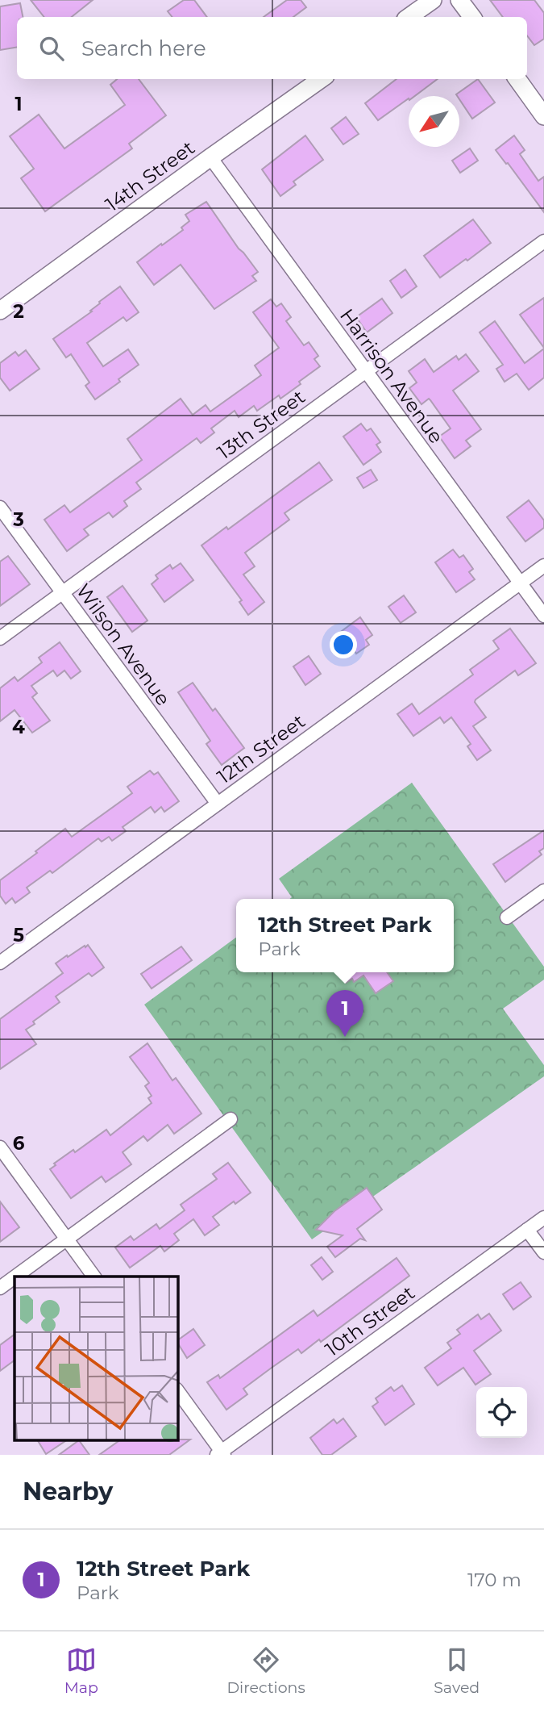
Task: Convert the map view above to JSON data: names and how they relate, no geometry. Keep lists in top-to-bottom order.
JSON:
{
  "streets": {
    "street": [
      "14th Street",
      "Harrison Avenue",
      "13th Street",
      "Wilson Avenue",
      "12th Street",
      "10th Street"
    ]
  },
  "crossings": [
    ["14th Street", "Harrison Avenue"],
    ["Harrison Avenue", "13th Street"],
    ["Harrison Avenue", "12th Street"],
    ["13th Street", "Wilson Avenue"],
    ["Wilson Avenue", "12th Street"]
  ],
  "north": "bottom left",
  "page": {
    "search": "Search here",
    "popup": ["12th Street Park", "Park"],
    "pins": "1",
    "heading": "Nearby",
    "list": [
      {
        "mark": "1",
        "name": "12th Street Park",
        "note": "Park",
        "value": "170 m"
      }
    ],
    "nav": ["Map", "Directions", "Saved"]
  },
  "grid": {
    "rows": [
      "1",
      "2",
      "3",
      "4",
      "5",
      "6"
    ]
  }
}
